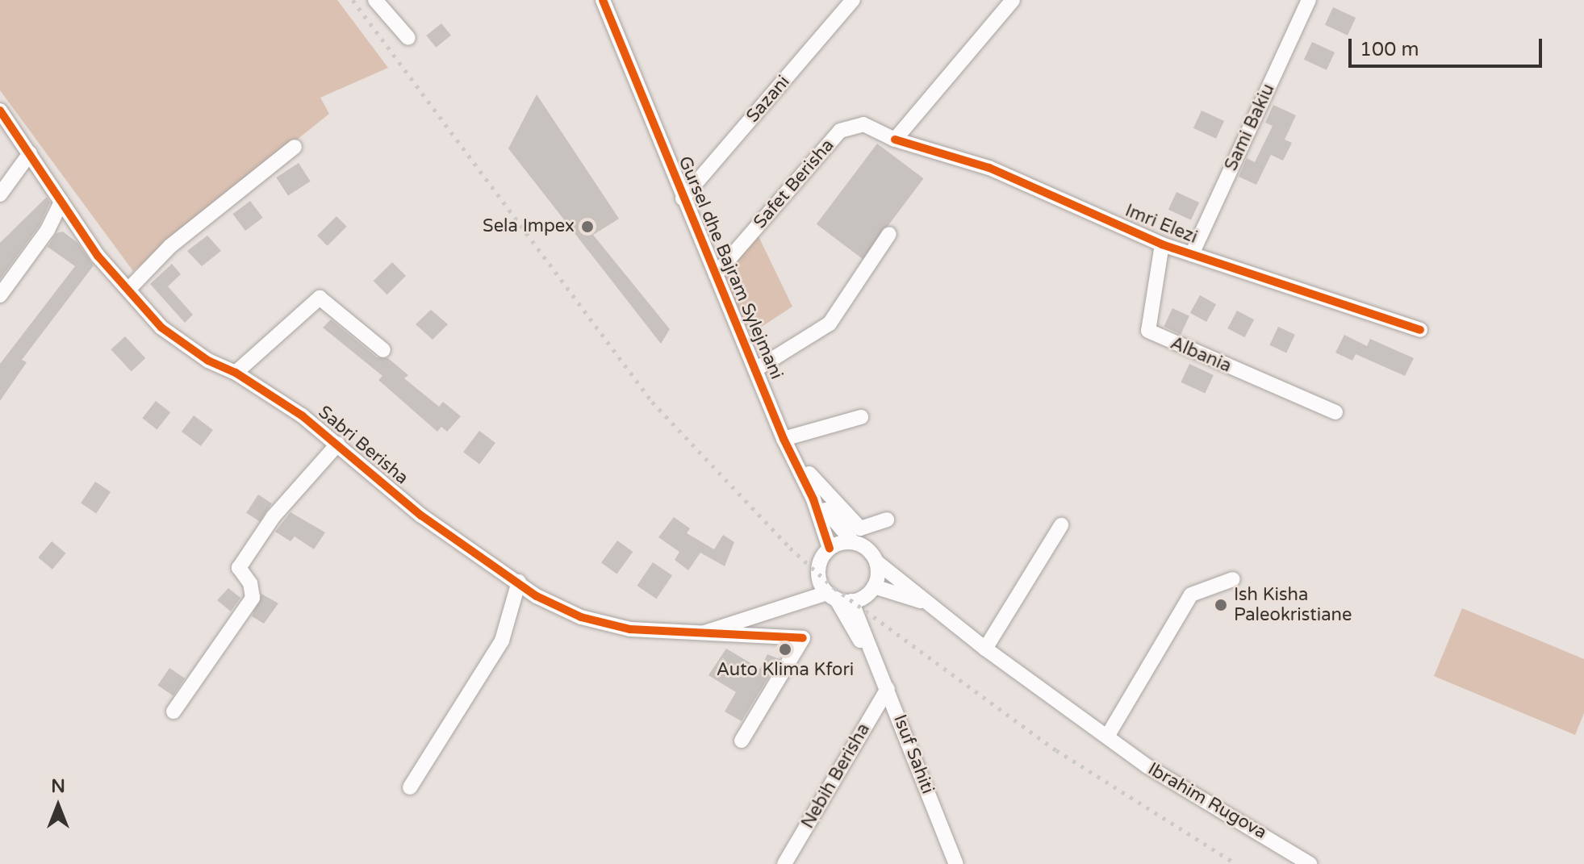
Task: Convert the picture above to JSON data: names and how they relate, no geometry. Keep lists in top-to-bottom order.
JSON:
{
  "streets": {
    "street": [
      "Sazani",
      "Sami Bakiu",
      "Safet Berisha",
      "Imri Elezi",
      "Gursel dhe Bajram Sylejmani",
      "Albania",
      "Sabri Berisha",
      "Isuf Sahiti",
      "Nebih Berisha",
      "Ibrahim Rugova"
    ]
  },
  "crossings": [
    ["Sazani", "Gursel dhe Bajram Sylejmani"],
    ["Sami Bakiu", "Imri Elezi"],
    ["Safet Berisha", "Imri Elezi"],
    ["Safet Berisha", "Gursel dhe Bajram Sylejmani"],
    ["Imri Elezi", "Albania"],
    ["Gursel dhe Bajram Sylejmani", "Sabri Berisha"],
    ["Gursel dhe Bajram Sylejmani", "Isuf Sahiti"],
    ["Gursel dhe Bajram Sylejmani", "Ibrahim Rugova"],
    ["Sabri Berisha", "Isuf Sahiti"],
    ["Sabri Berisha", "Ibrahim Rugova"],
    ["Isuf Sahiti", "Nebih Berisha"],
    ["Isuf Sahiti", "Ibrahim Rugova"]
  ],
  "places": ["Sela Impex", "Ish Kisha Paleokristiane", "Auto Klima Kfori"],
  "scale_bar": "100 m",
  "north": "top"
}
